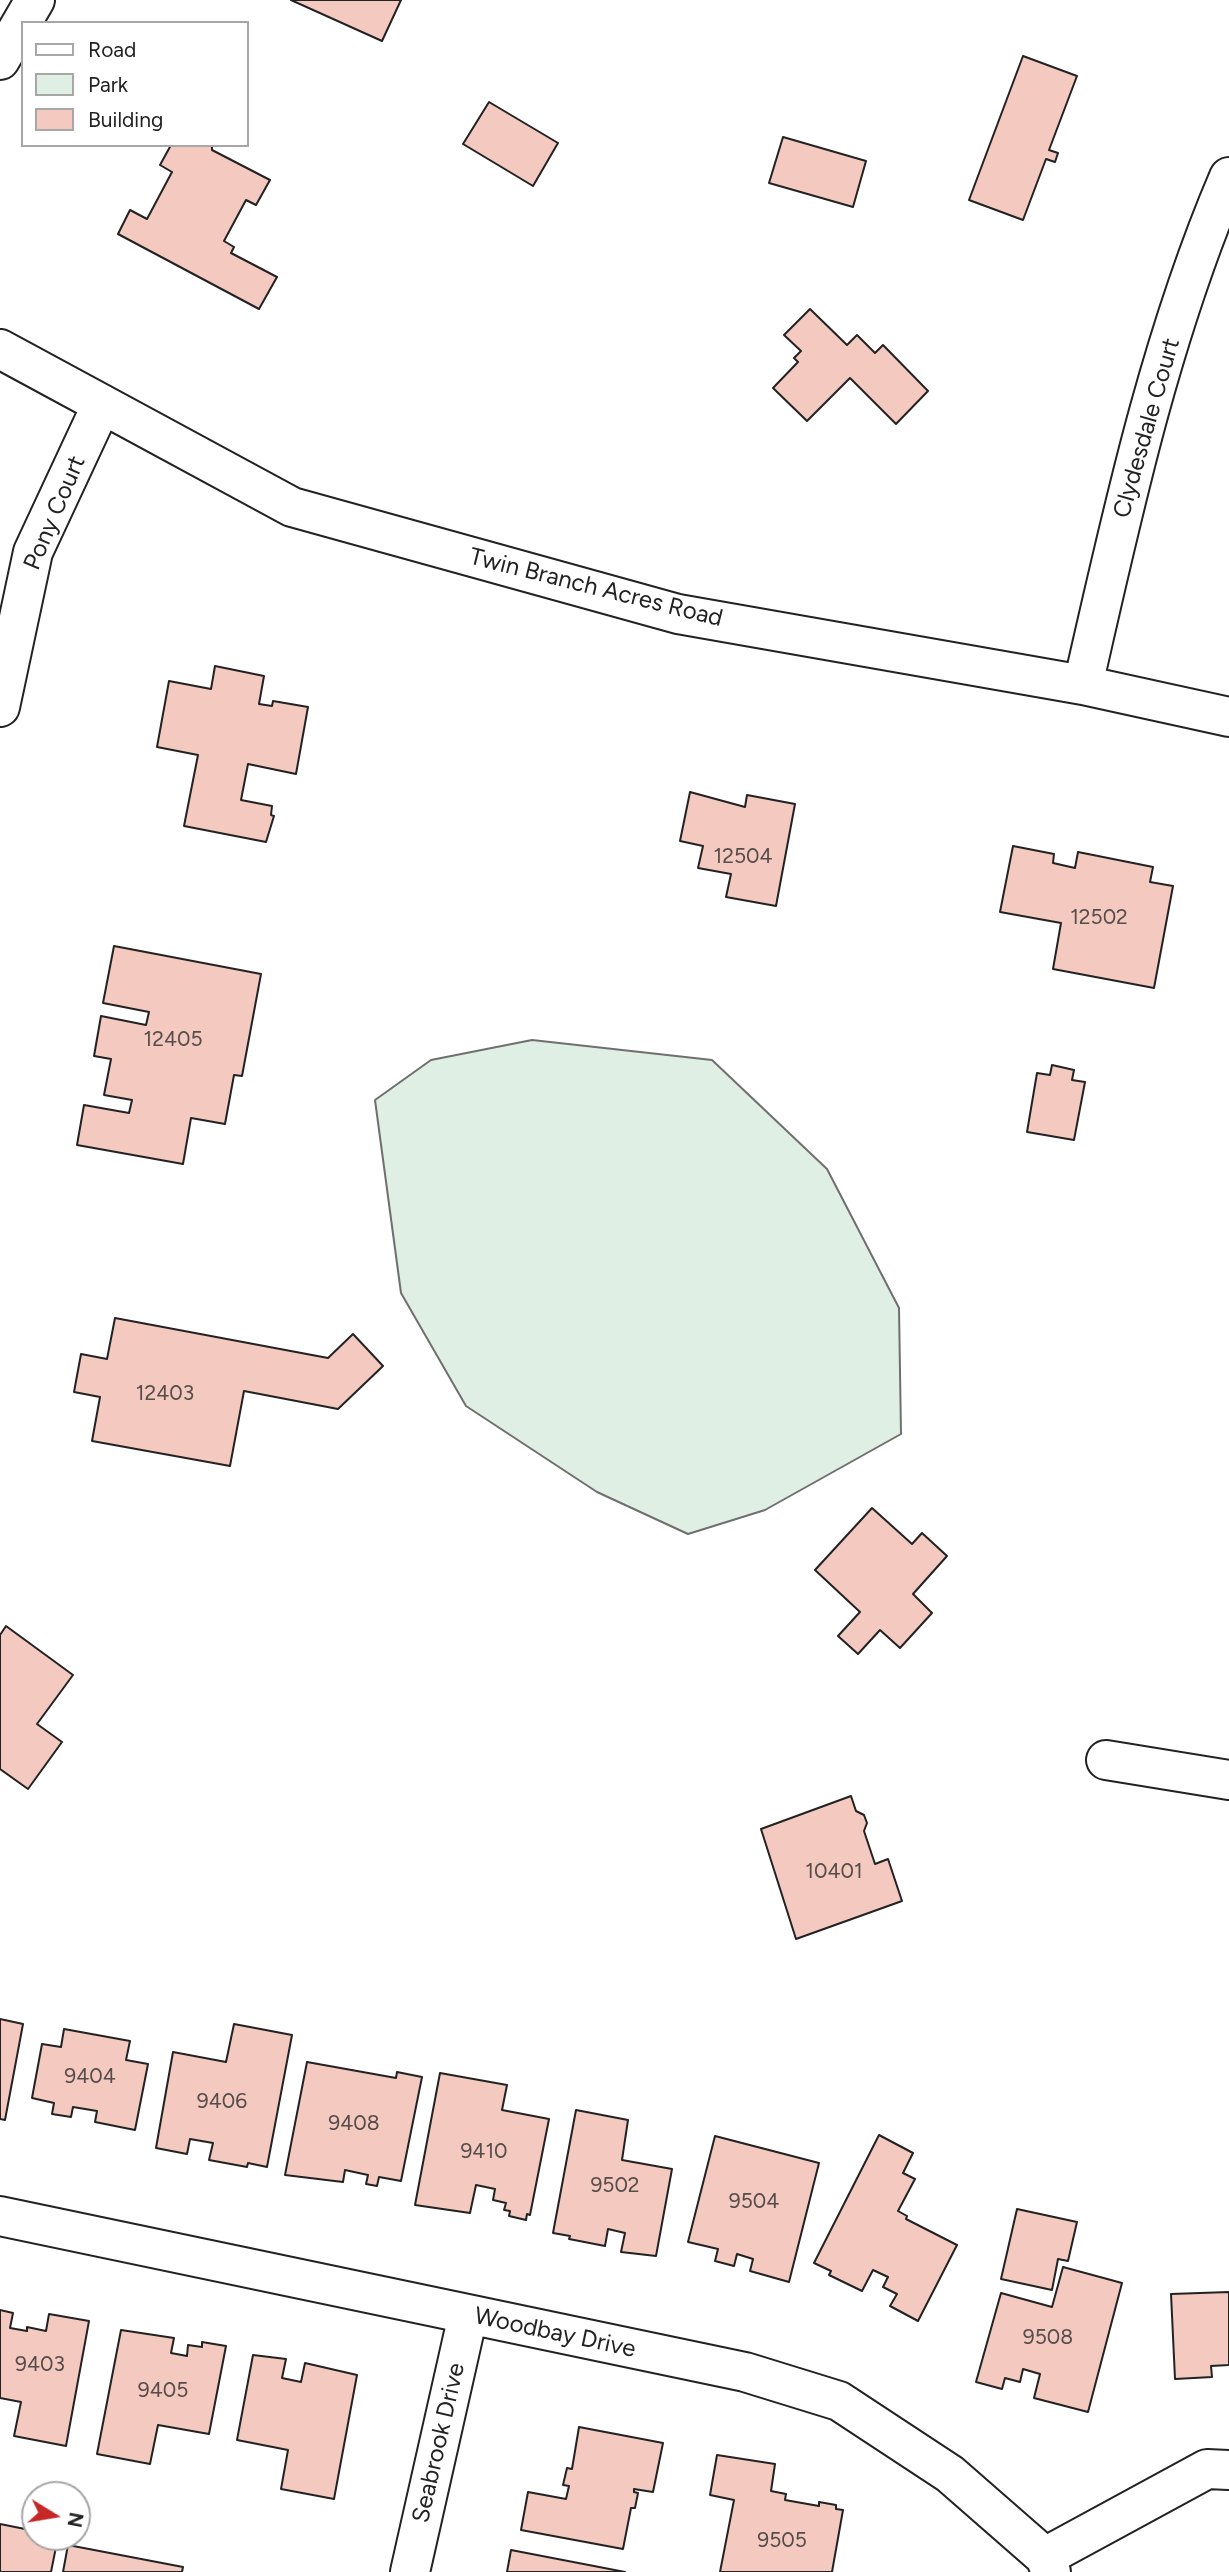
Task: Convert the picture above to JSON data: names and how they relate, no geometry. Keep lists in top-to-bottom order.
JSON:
{
  "streets": {
    "street": [
      "Clydesdale Court",
      "Pony Court",
      "Twin Branch Acres Road",
      "Woodbay Drive",
      "Seabrook Drive"
    ]
  },
  "crossings": [
    ["Clydesdale Court", "Twin Branch Acres Road"],
    ["Pony Court", "Twin Branch Acres Road"],
    ["Woodbay Drive", "Seabrook Drive"]
  ],
  "house_numbers": [
    "12504",
    "12502",
    "12405",
    "12403",
    "10401",
    "9404",
    "9406",
    "9408",
    "9410",
    "9502",
    "9504",
    "9508",
    "9403",
    "9405",
    "9505"
  ],
  "legend": ["Road", "Park", "Building"],
  "north": "right"
}
